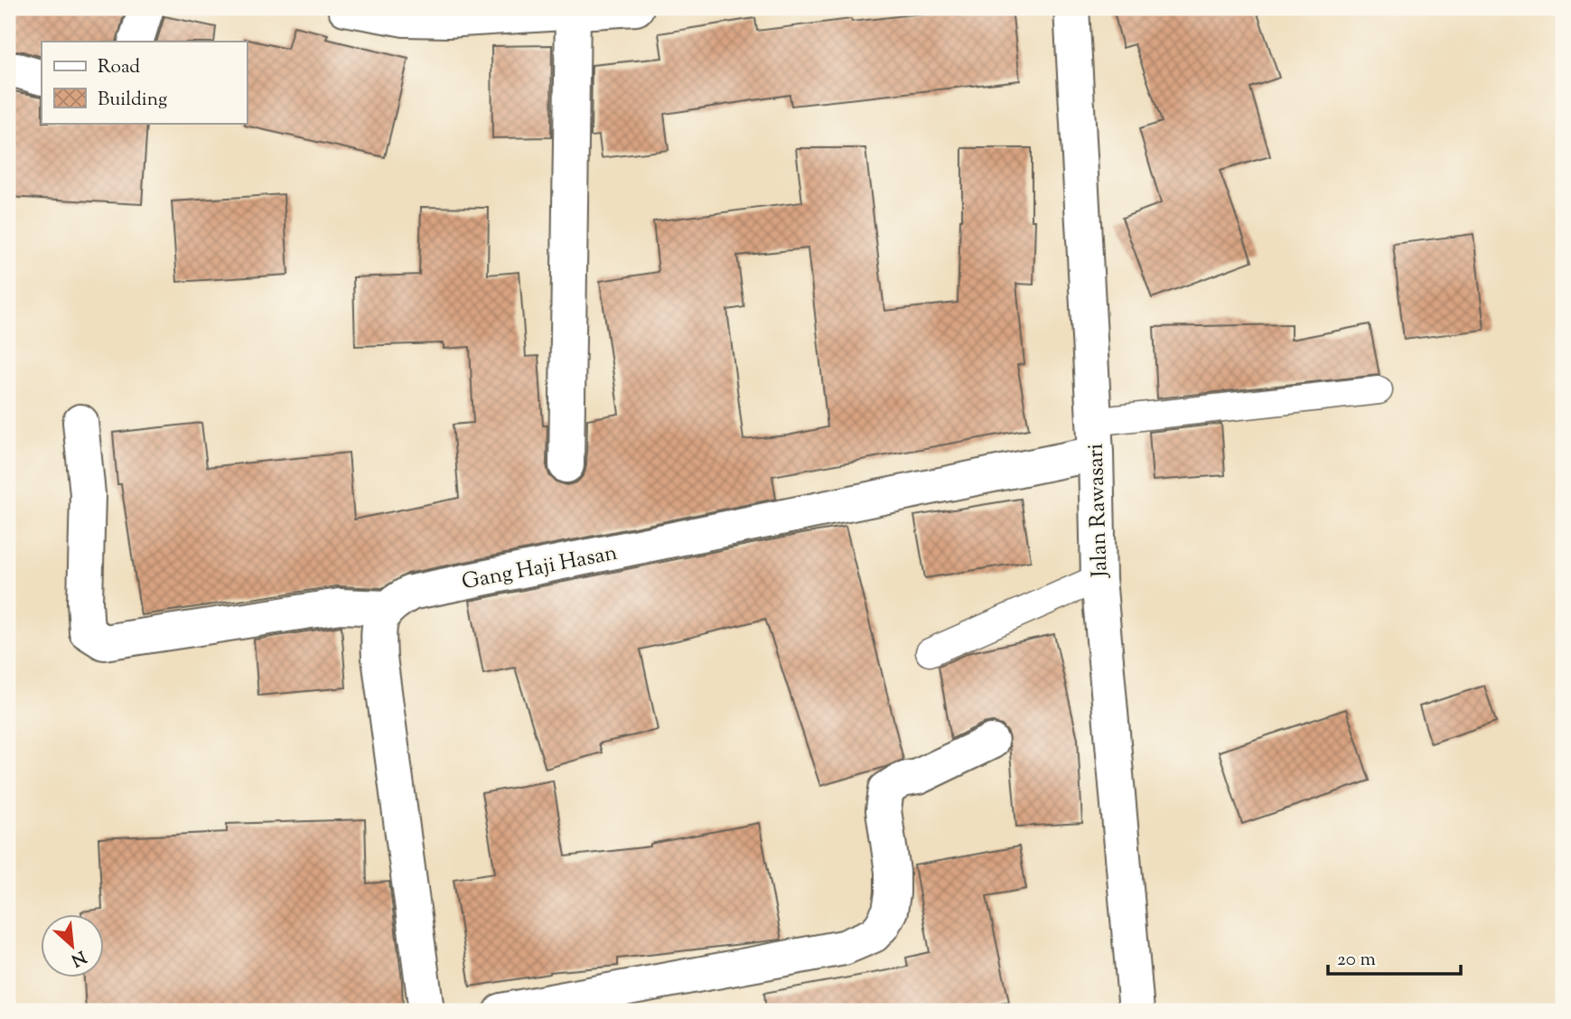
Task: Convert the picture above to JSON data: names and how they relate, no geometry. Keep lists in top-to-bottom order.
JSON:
{
  "streets": {
    "street": ["Jalan Rawasari", "Gang Haji Hasan"]
  },
  "crossings": [
    ["Jalan Rawasari", "Gang Haji Hasan"]
  ],
  "legend": ["Road", "Building"],
  "scale_bar": "20 m",
  "north": "bottom right"
}
